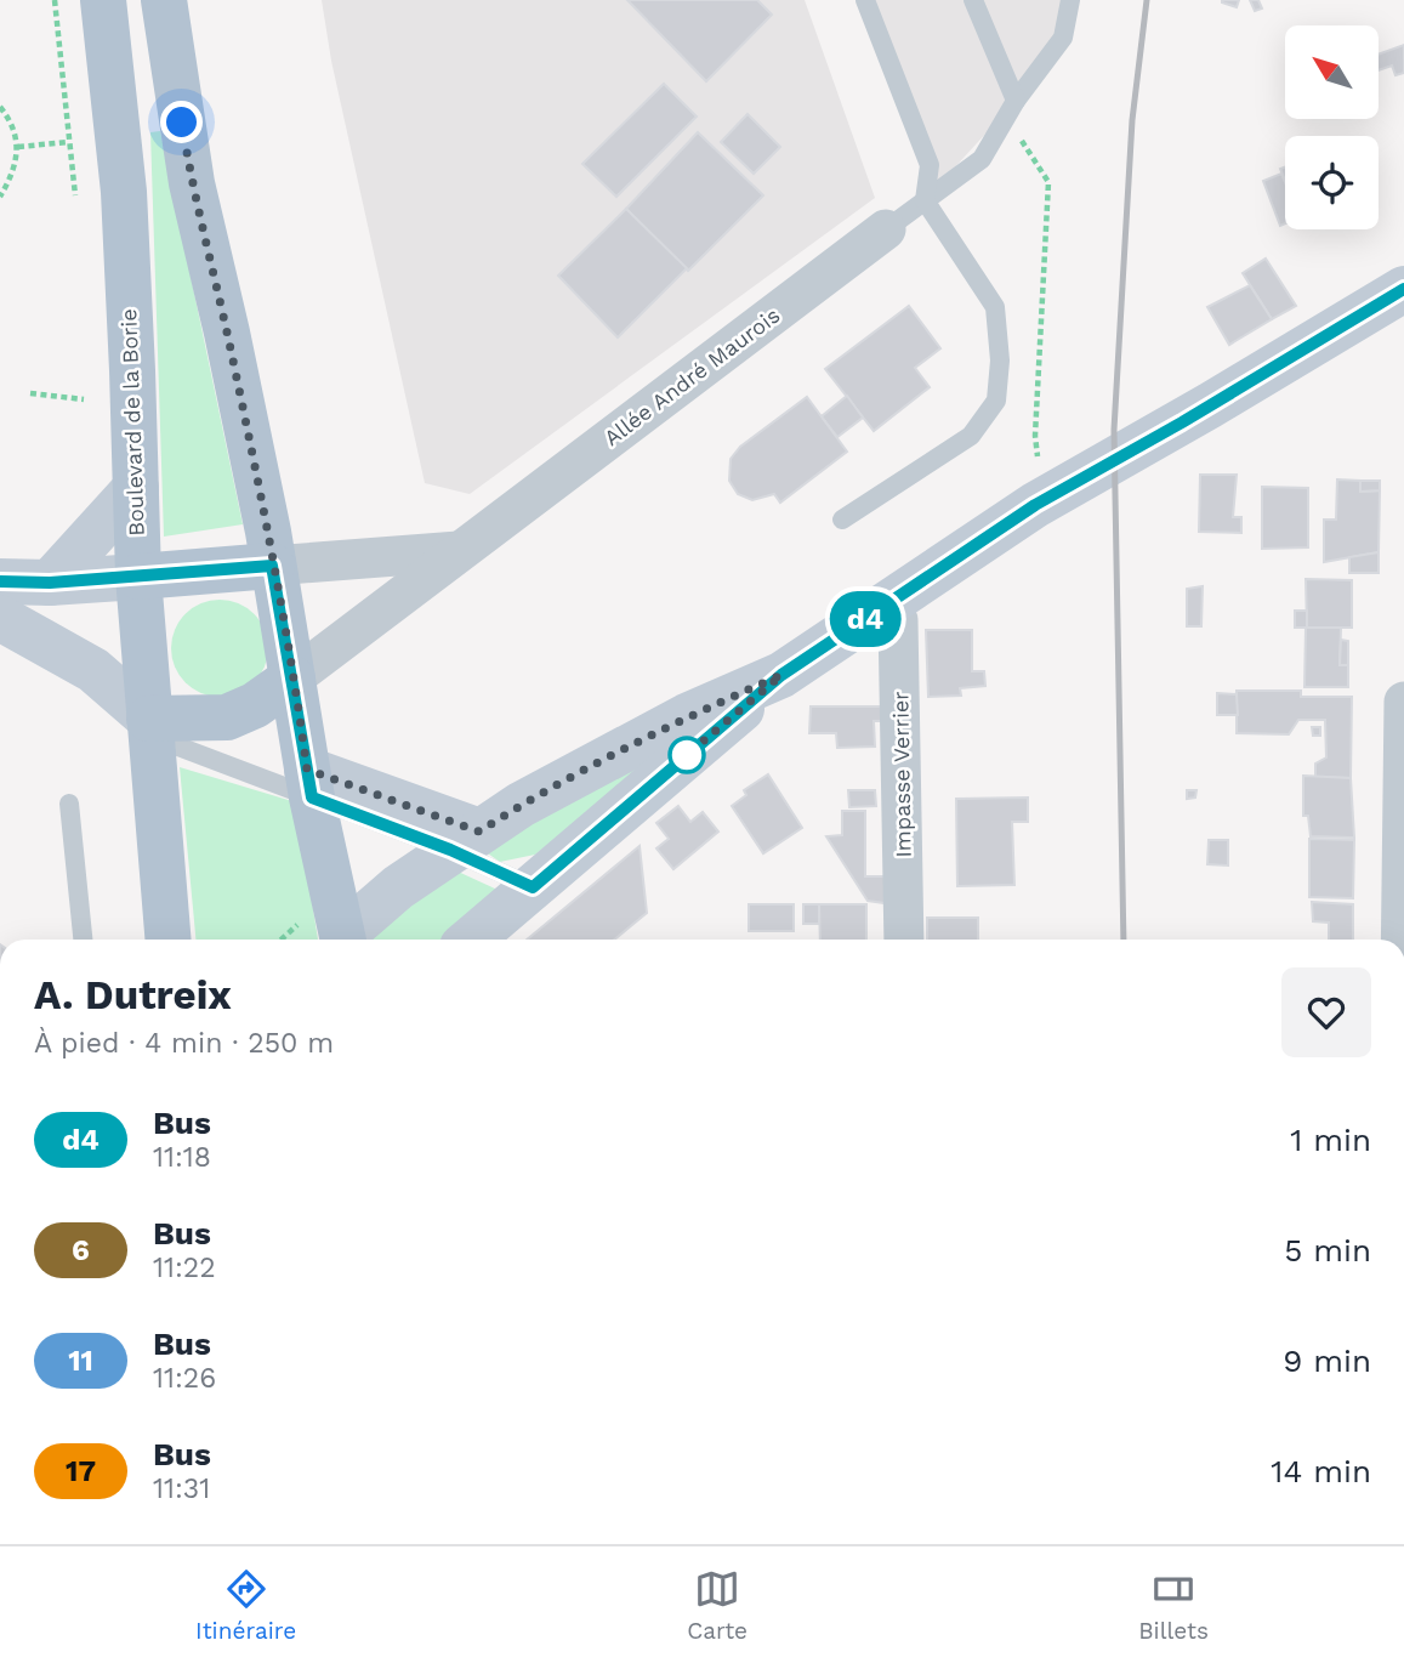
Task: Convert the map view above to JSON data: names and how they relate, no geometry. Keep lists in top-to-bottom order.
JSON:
{
  "streets": {
    "main road": ["Allée André Maurois", "Boulevard de la Borie"],
    "street": ["Impasse Verrier"]
  },
  "crossings": [
    ["Allée André Maurois", "Boulevard de la Borie"]
  ],
  "lines": ["bus line d4"],
  "north": "top left",
  "page": {
    "on_map": "d4",
    "heading": ["A. Dutreix", "À pied · 4 min · 250 m"],
    "list": [
      {
        "mark": "d4",
        "name": "Bus",
        "note": "11:18",
        "value": "1 min"
      },
      {
        "mark": "6",
        "name": "Bus",
        "note": "11:22",
        "value": "5 min"
      },
      {
        "mark": "11",
        "name": "Bus",
        "note": "11:26",
        "value": "9 min"
      },
      {
        "mark": "17",
        "name": "Bus",
        "note": "11:31",
        "value": "14 min"
      }
    ],
    "tabs": ["Itinéraire", "Carte", "Billets"]
  }
}
